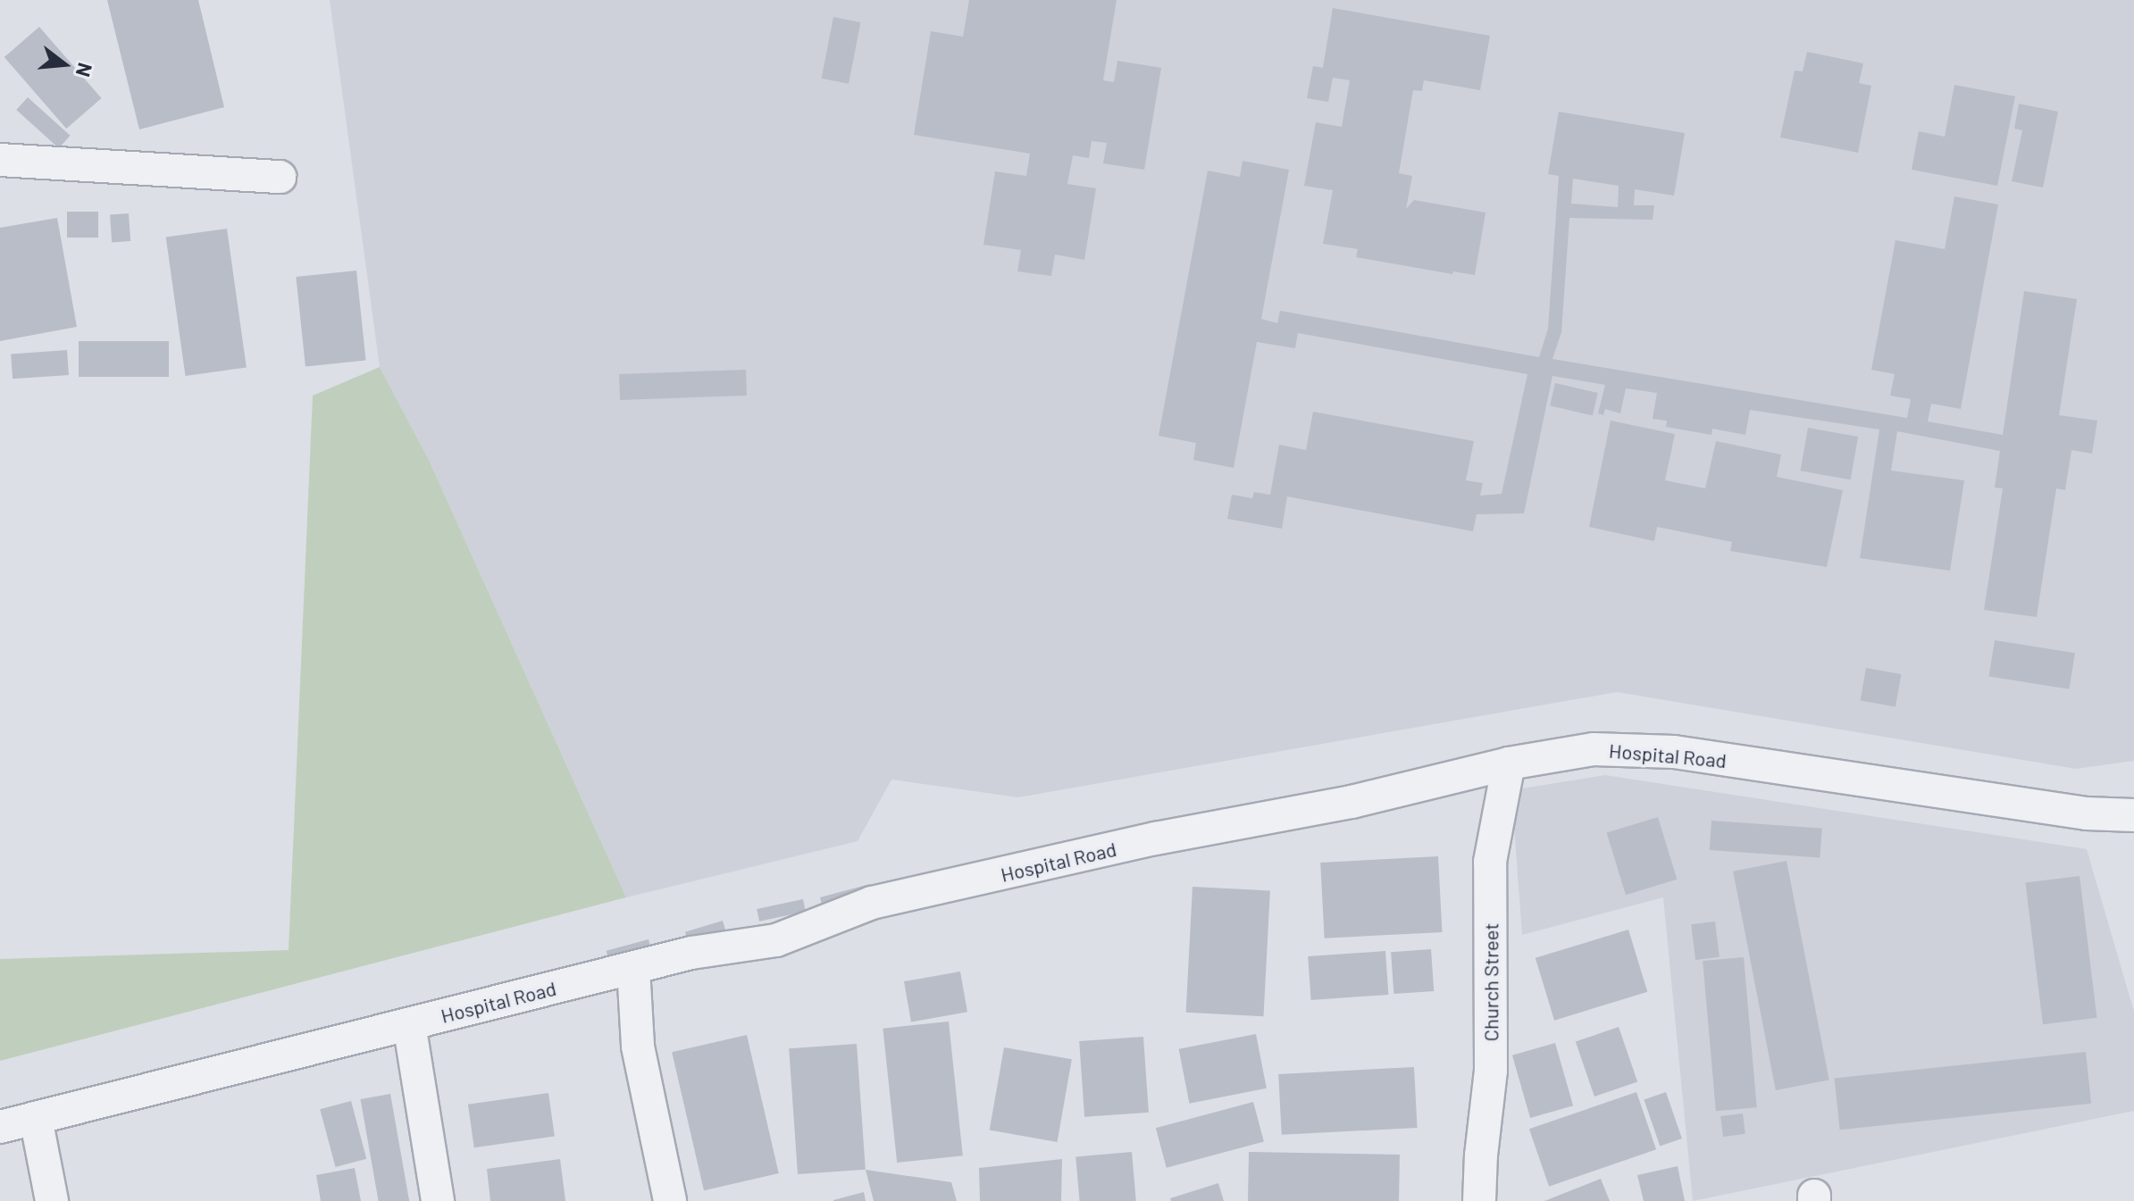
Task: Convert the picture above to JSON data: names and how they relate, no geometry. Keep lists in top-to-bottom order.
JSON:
{
  "streets": {
    "street": ["Hospital Road", "Church Street"]
  },
  "crossings": [
    ["Hospital Road", "Church Street"]
  ],
  "north": "right"
}
